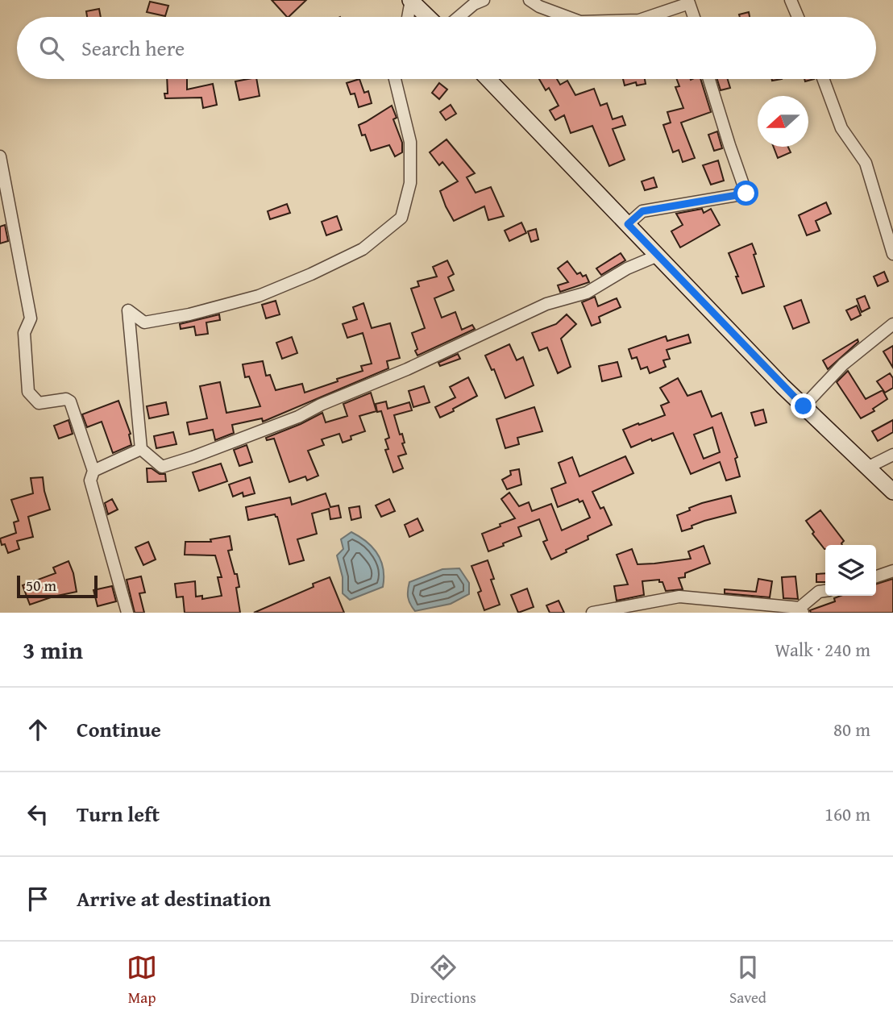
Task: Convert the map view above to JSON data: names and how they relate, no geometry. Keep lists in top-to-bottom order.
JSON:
{
  "scale_bar": "50 m",
  "north": "left",
  "page": {
    "search": "Search here",
    "scale": "50 m",
    "heading": ["3 min", "Walk · 240 m"],
    "list": [
      ["Continue", "80 m"],
      ["Turn left", "160 m"],
      "Arrive at destination"
    ],
    "nav": ["Map", "Directions", "Saved"]
  }
}
